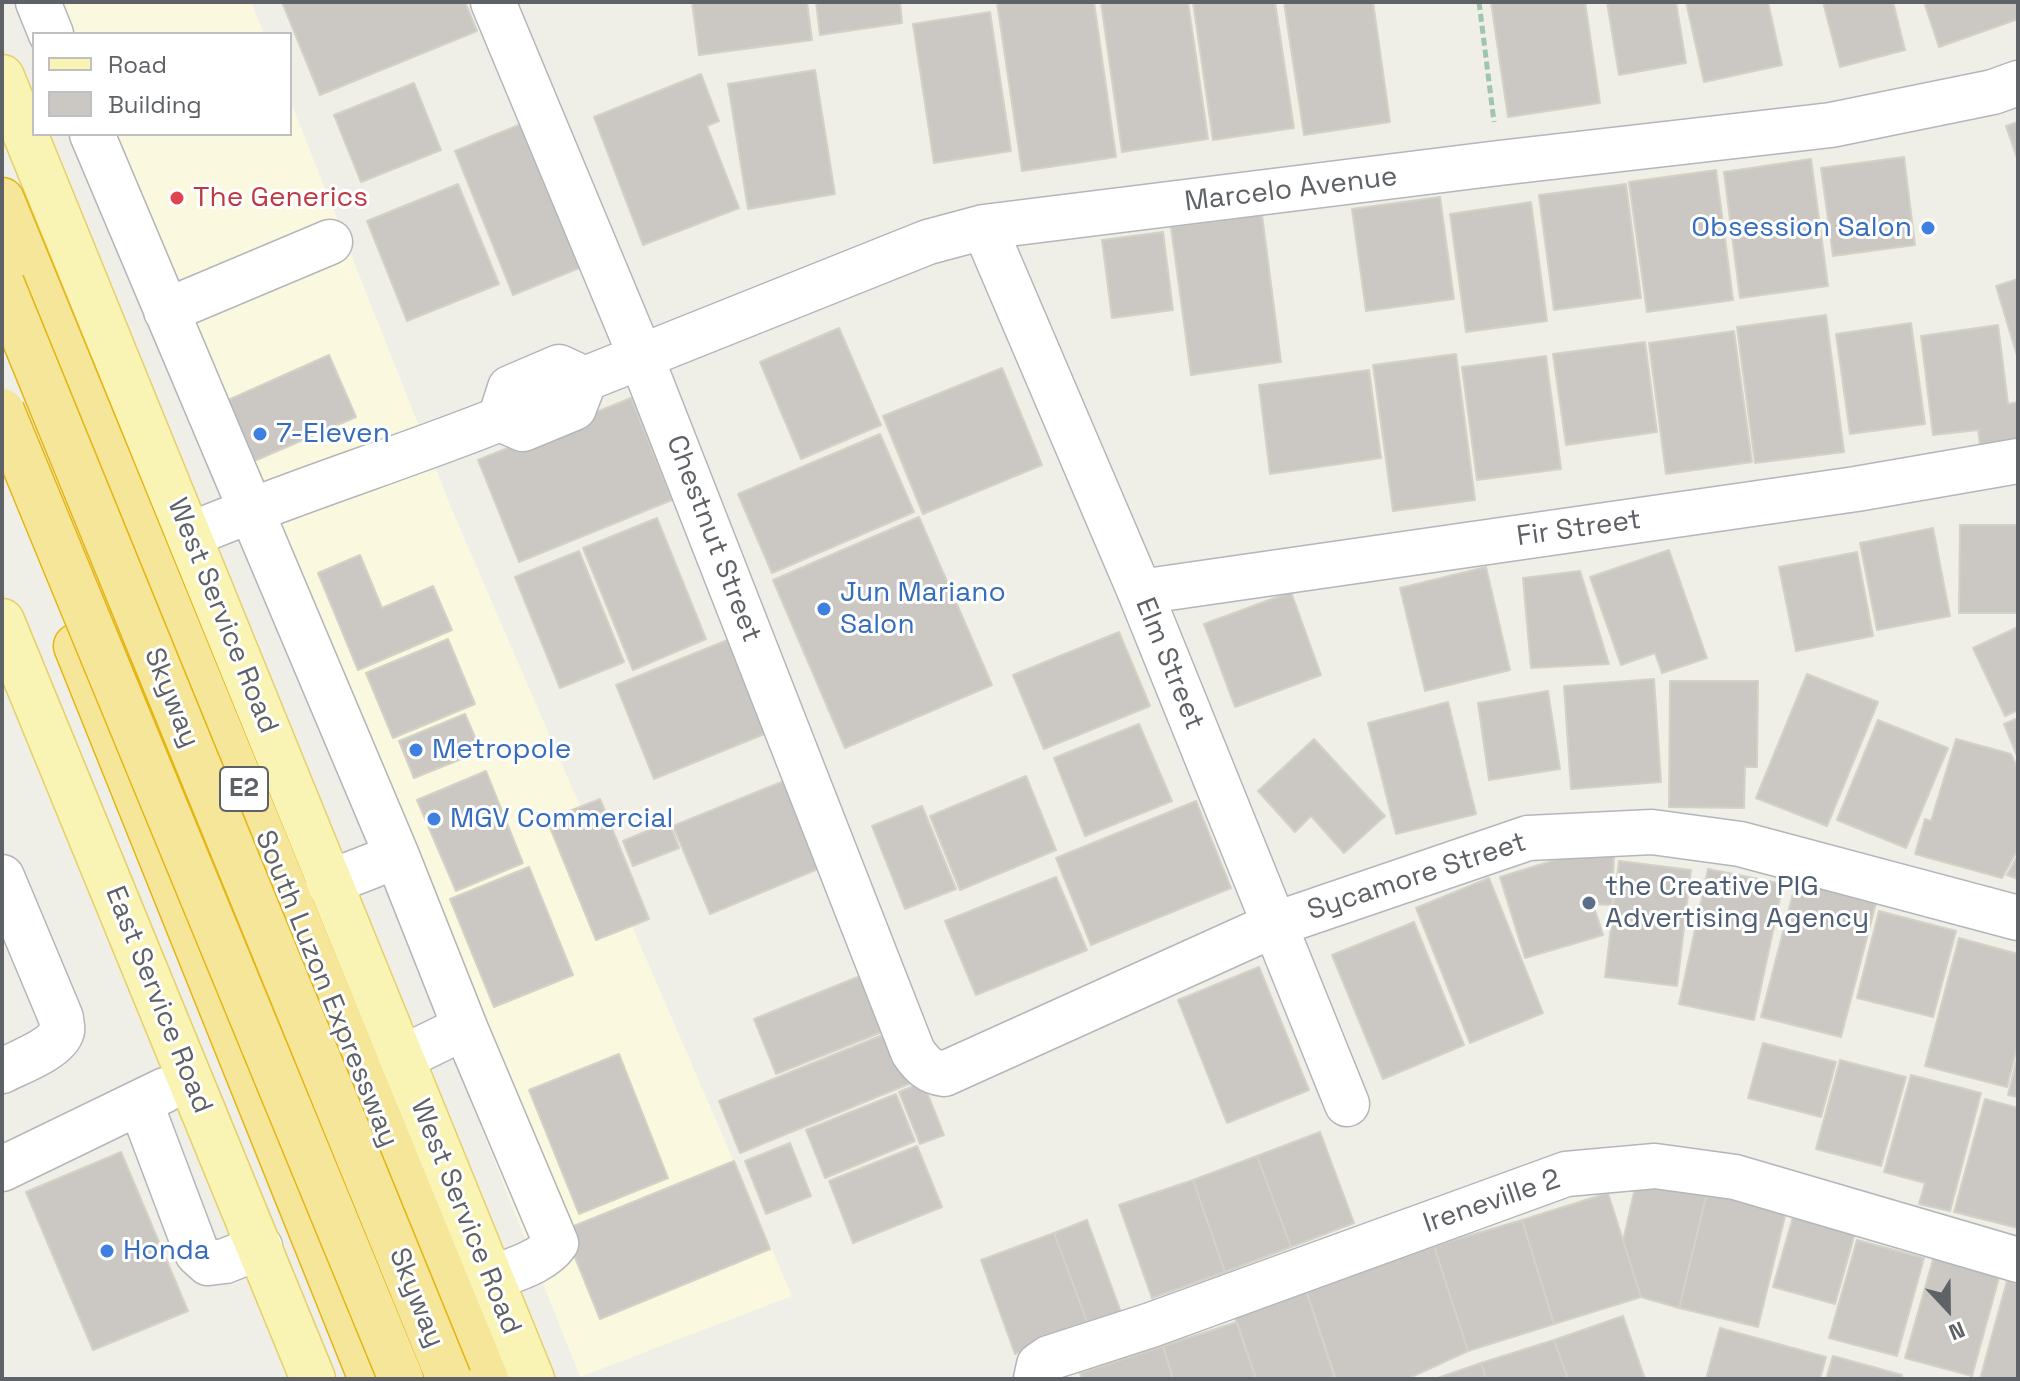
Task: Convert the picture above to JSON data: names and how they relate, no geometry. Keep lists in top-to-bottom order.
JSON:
{
  "streets": {
    "highway": ["Skyway", "E2", "South Luzon Expressway"],
    "main road": ["West Service Road", "East Service Road"],
    "street": [
      "Marcelo Avenue",
      "Fir Street",
      "Chestnut Street",
      "Elm Street",
      "Sycamore Street",
      "Ireneville 2"
    ]
  },
  "crossings": [
    ["Marcelo Avenue", "Chestnut Street"],
    ["Marcelo Avenue", "West Service Road"],
    ["Marcelo Avenue", "Elm Street"],
    ["Fir Street", "Elm Street"],
    ["Chestnut Street", "Sycamore Street"],
    ["Elm Street", "Sycamore Street"]
  ],
  "places": [
    "The Generics",
    "Obsession Salon",
    "7-Eleven",
    "Jun Mariano Salon",
    "Metropole",
    "MGV Commercial",
    "the Creative PIG Advertising Agency",
    "Honda"
  ],
  "legend": ["Road", "Building"],
  "north": "bottom"
}
